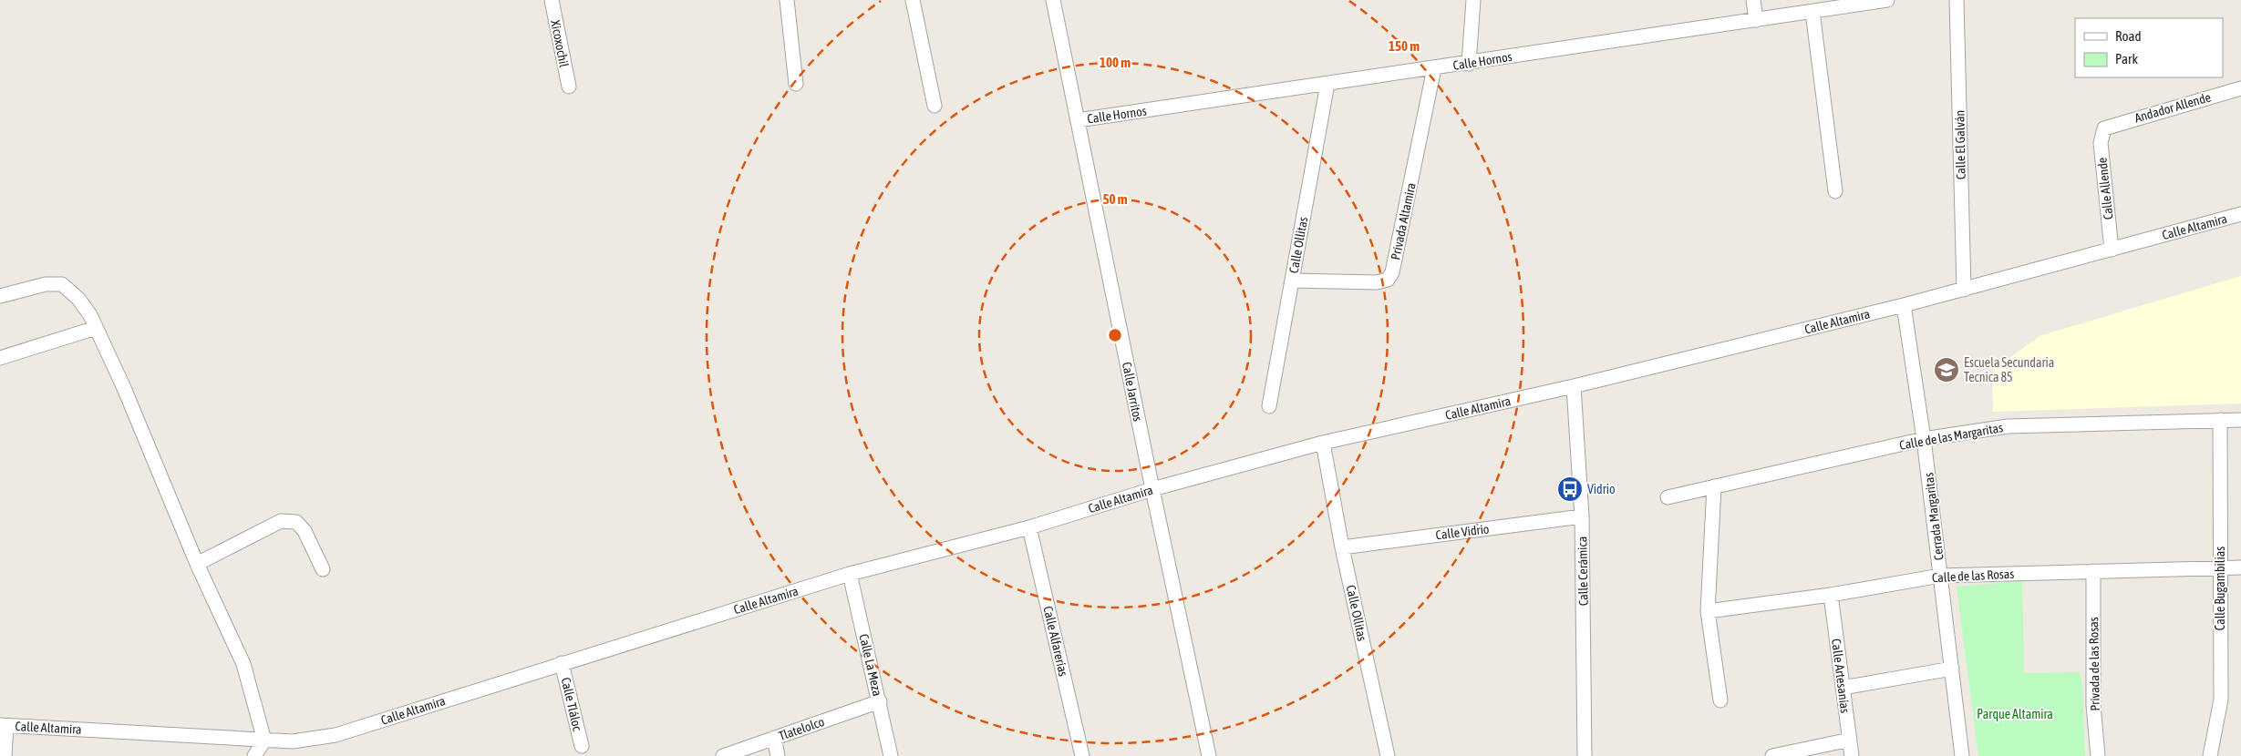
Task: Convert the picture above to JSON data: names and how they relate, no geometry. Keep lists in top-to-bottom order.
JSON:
{
  "streets": {
    "street": [
      "Xicoxochil",
      "Calle Hornos",
      "Andador Allende",
      "Calle El Galván",
      "Calle Allende",
      "Privada Altamira",
      "Calle Altamira",
      "Calle Ollitas",
      "Calle Jarritos",
      "Calle de las Margaritas",
      "Cerrada Margaritas",
      "Calle Vidrio",
      "Calle Cerámica",
      "Calle de las Rosas",
      "Calle Bugambilias",
      "Calle Alfarerías",
      "Privada de las Rosas",
      "Calle La Meza",
      "Calle Artesanías",
      "Calle Tláloc",
      "Tlatelolco"
    ]
  },
  "crossings": [
    ["Calle Hornos", "Privada Altamira"],
    ["Calle Hornos", "Calle Ollitas"],
    ["Calle Hornos", "Calle Jarritos"],
    ["Andador Allende", "Calle Allende"],
    ["Calle El Galván", "Calle Altamira"],
    ["Calle Allende", "Calle Altamira"],
    ["Privada Altamira", "Calle Ollitas"],
    ["Calle Altamira", "Calle Ollitas"],
    ["Calle Altamira", "Calle Jarritos"],
    ["Calle Altamira", "Cerrada Margaritas"],
    ["Calle Altamira", "Calle Cerámica"],
    ["Calle Altamira", "Calle Alfarerías"],
    ["Calle Altamira", "Calle La Meza"],
    ["Calle Altamira", "Calle Tláloc"],
    ["Calle Ollitas", "Calle Vidrio"],
    ["Calle de las Margaritas", "Cerrada Margaritas"],
    ["Calle de las Margaritas", "Calle Bugambilias"],
    ["Cerrada Margaritas", "Calle de las Rosas"],
    ["Calle Vidrio", "Calle Cerámica"],
    ["Calle de las Rosas", "Calle Bugambilias"],
    ["Calle de las Rosas", "Privada de las Rosas"],
    ["Calle de las Rosas", "Calle Artesanías"],
    ["Calle La Meza", "Tlatelolco"]
  ],
  "parks": ["Parque Altamira"],
  "places": {
    "school or university": ["Escuela Secundaria Tecnica 85"],
    "bus stop": ["Vidrio"]
  },
  "legend": ["Road", "Park"],
  "rings": ["150 m", "100 m", "50 m"]
}
